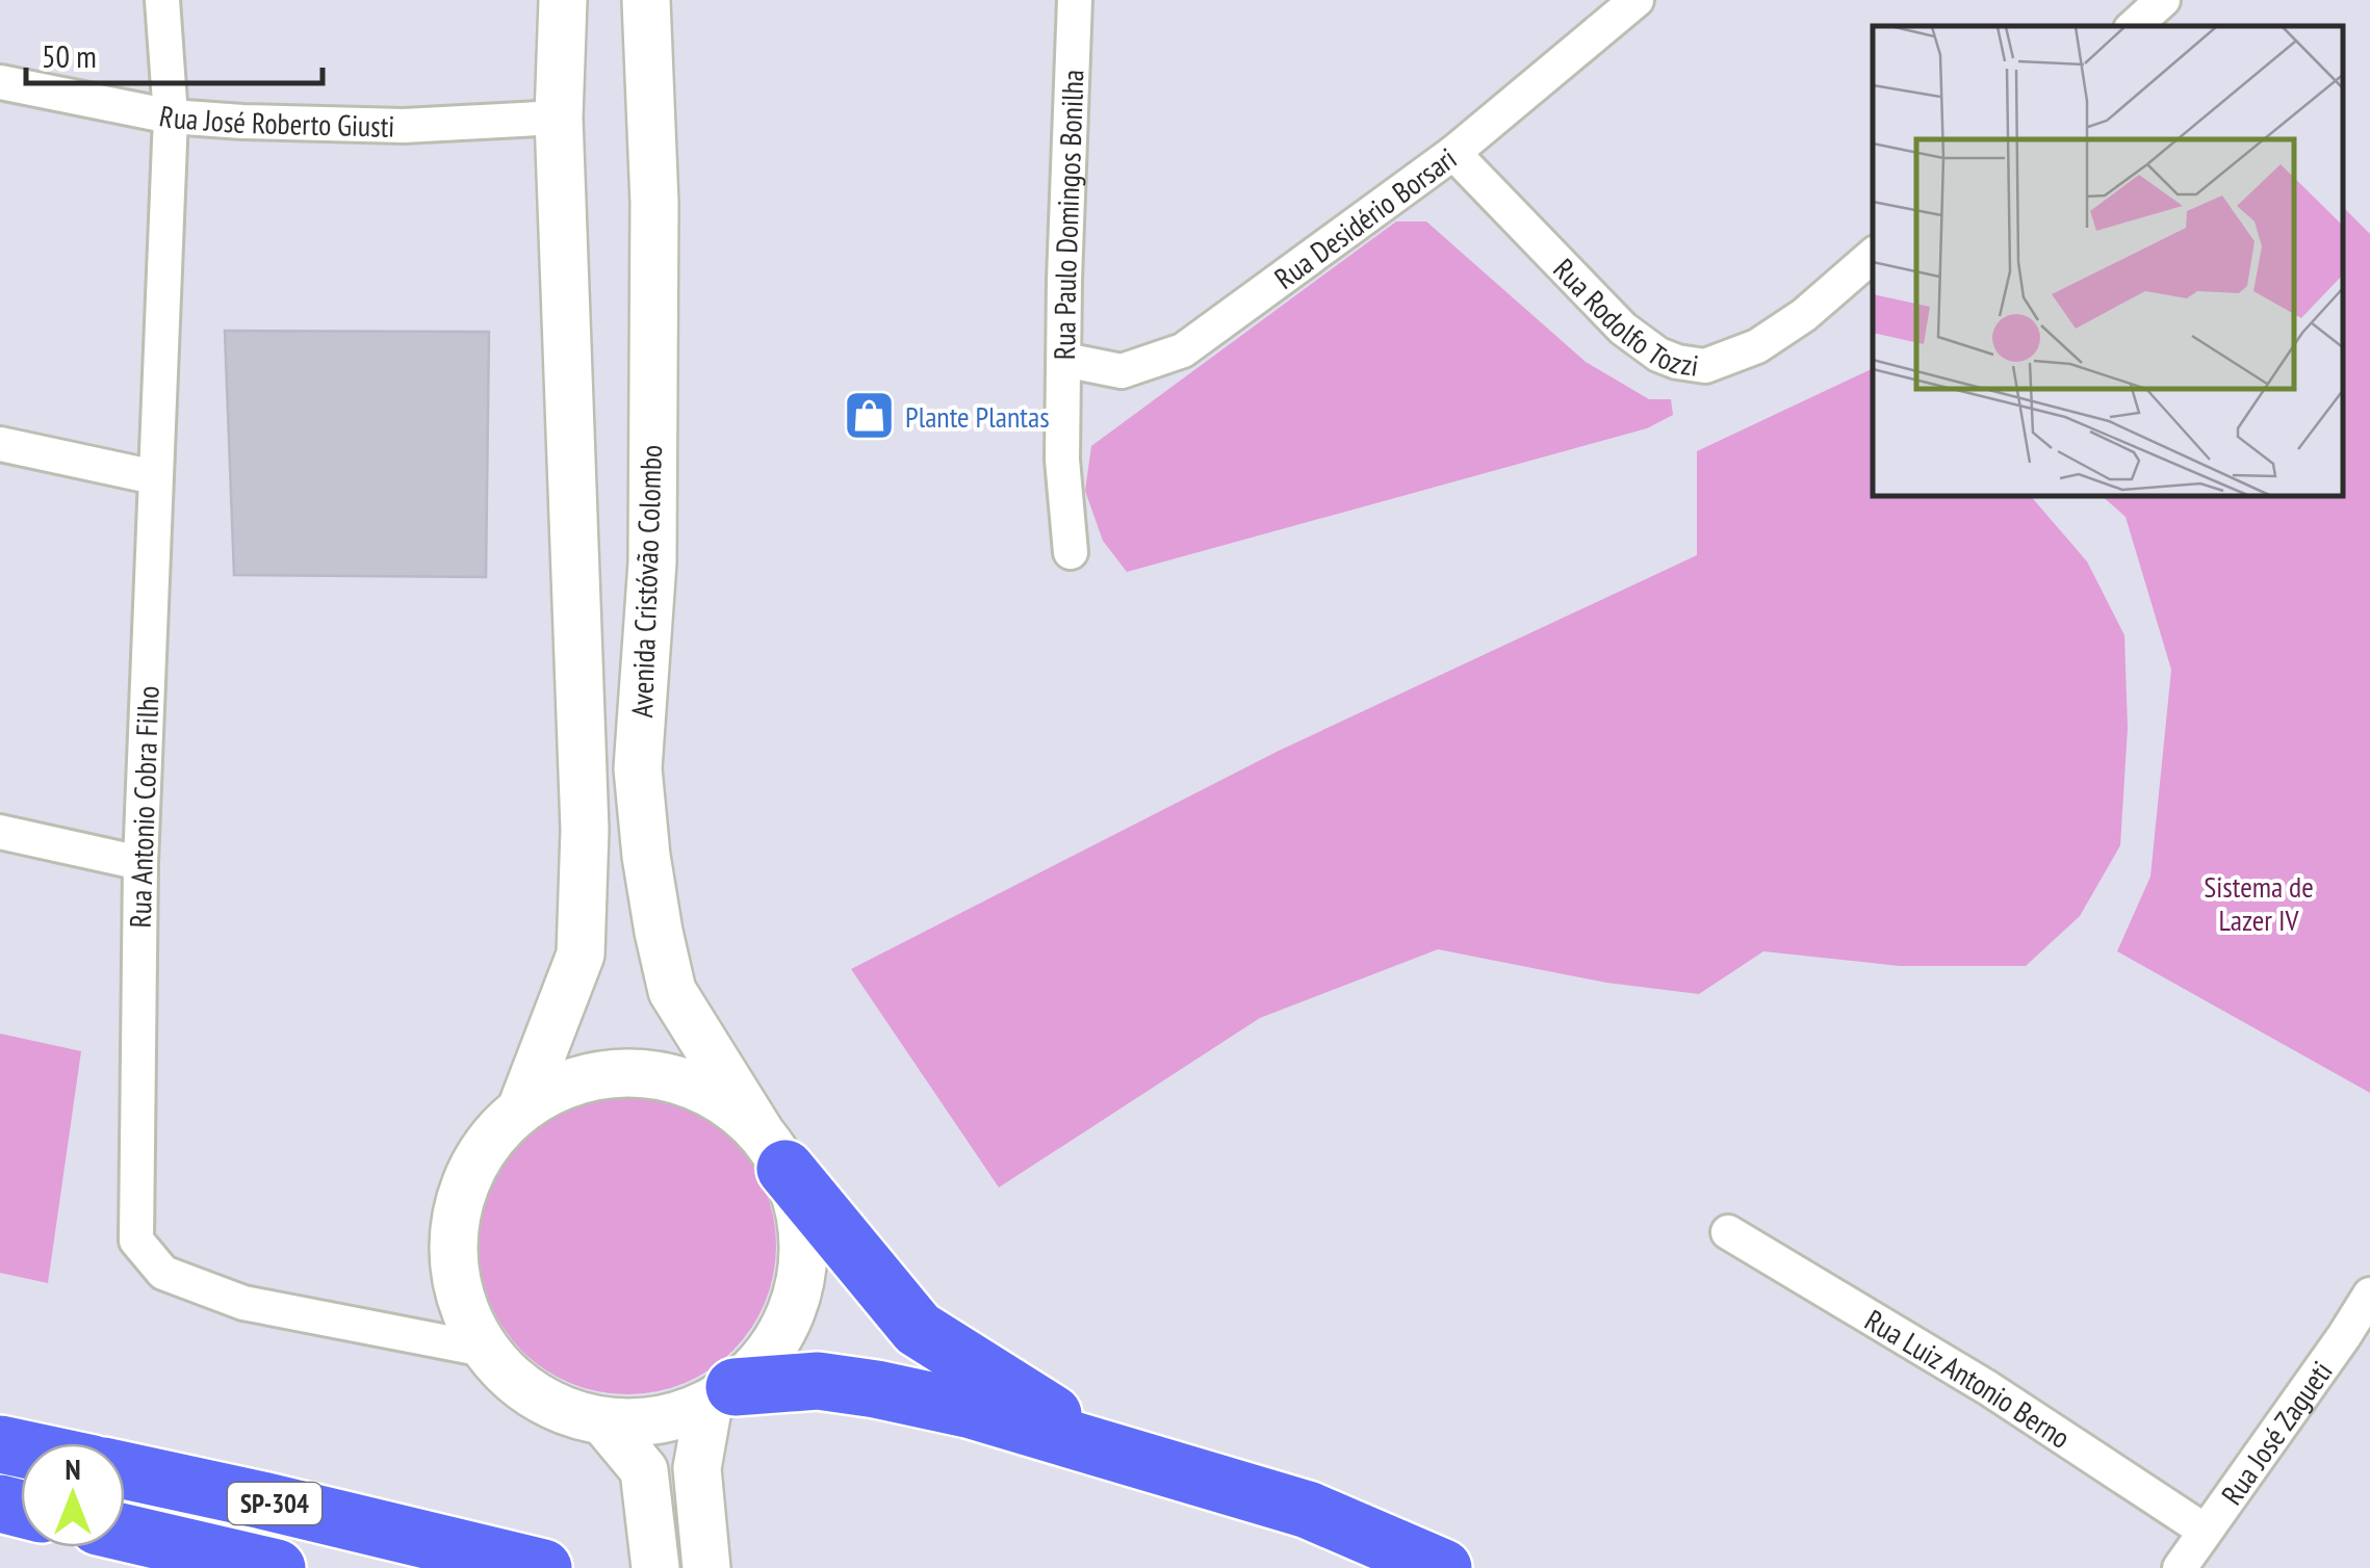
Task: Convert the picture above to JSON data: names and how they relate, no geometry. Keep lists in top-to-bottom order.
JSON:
{
  "streets": {
    "highway": ["SP-304"],
    "street": [
      "Rua José Roberto Giusti",
      "Rua Paulo Domingos Bonilha",
      "Rua Desidério Borsari",
      "Rua Rodolfo Tozzi",
      "Avenida Cristóvão Colombo",
      "Rua Antonio Cobra Filho",
      "Rua Luiz Antonio Berno",
      "Rua José Zagueti"
    ]
  },
  "crossings": [
    ["Rua José Roberto Giusti", "Rua Antonio Cobra Filho"],
    ["Rua Paulo Domingos Bonilha", "Rua Desidério Borsari"],
    ["Rua Desidério Borsari", "Rua Rodolfo Tozzi"],
    ["Avenida Cristóvão Colombo", "Rua Antonio Cobra Filho"],
    ["Rua Luiz Antonio Berno", "Rua José Zagueti"]
  ],
  "parks": ["Sistema de Lazer IV"],
  "places": {
    "shop": ["Plante Plantas"]
  },
  "scale_bar": "50 m",
  "north": "top"
}
